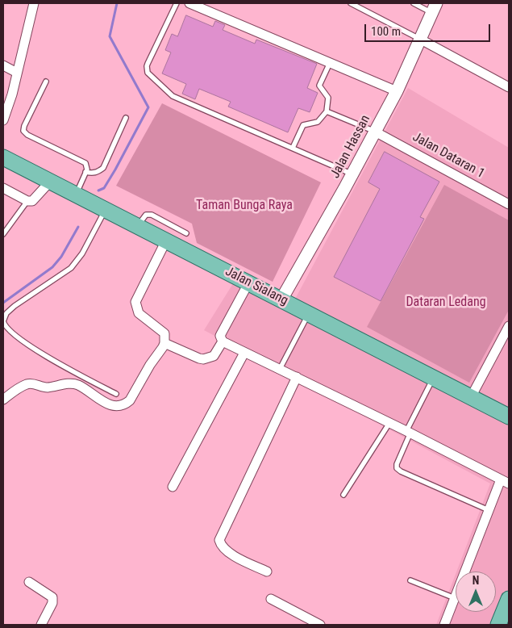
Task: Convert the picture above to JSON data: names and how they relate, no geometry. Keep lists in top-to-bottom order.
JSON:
{
  "streets": {
    "main road": ["Jalan Sialang"],
    "street": ["Jalan Hassan", "Jalan Dataran 1"]
  },
  "crossings": [
    ["Jalan Hassan", "Jalan Dataran 1"],
    ["Jalan Hassan", "Jalan Sialang"]
  ],
  "parks": ["Taman Bunga Raya", "Dataran Ledang"],
  "scale_bar": "100 m",
  "north": "top"
}
